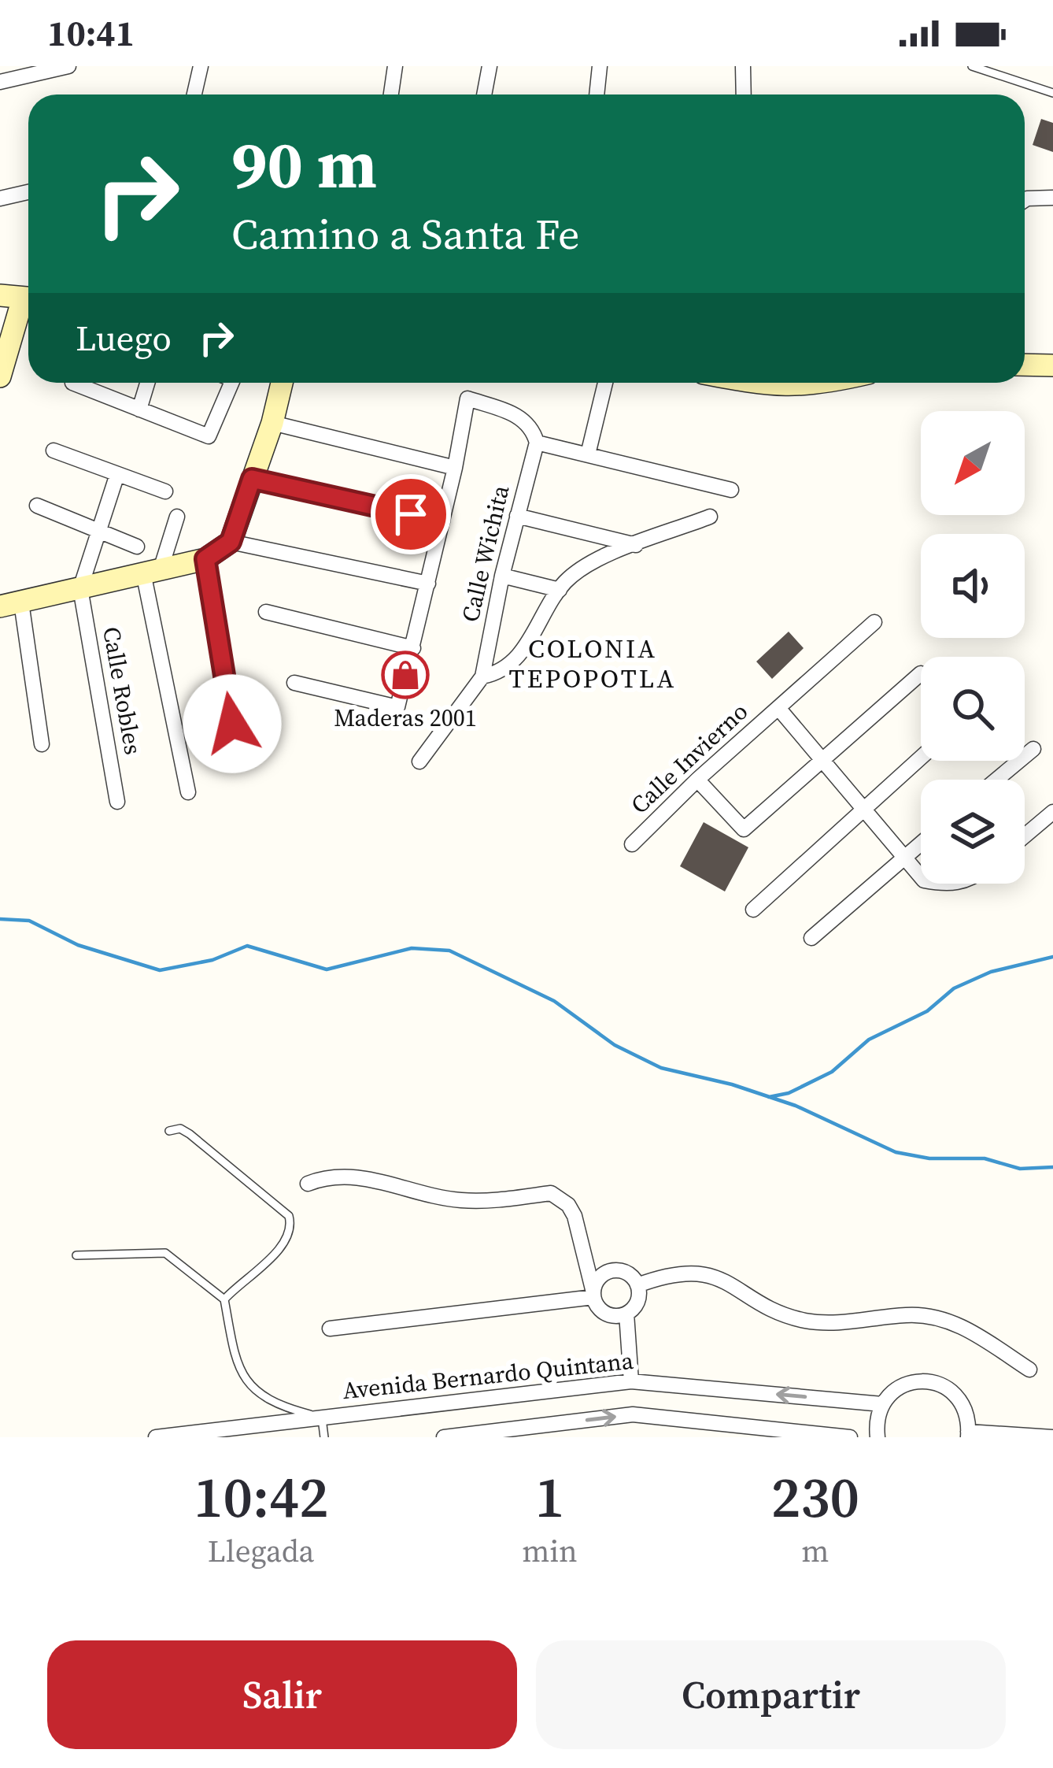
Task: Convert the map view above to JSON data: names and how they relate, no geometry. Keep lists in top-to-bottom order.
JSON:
{
  "streets": {
    "street": [
      "Calle Wichita",
      "Calle Robles",
      "Calle Invierno",
      "Avenida Bernardo Quintana"
    ]
  },
  "districts": ["COLONIA TEPOPOTLA"],
  "places": {
    "shop": ["Maderas 2001"]
  },
  "north": "bottom left",
  "page": {
    "status": "10:41",
    "turn": ["90 m", "Camino a Santa Fe"],
    "then": "Luego",
    "eta": [
      "10:42",
      "Llegada",
      "1",
      "min",
      "230",
      "m"
    ],
    "buttons": ["Salir", "Compartir"]
  }
}
